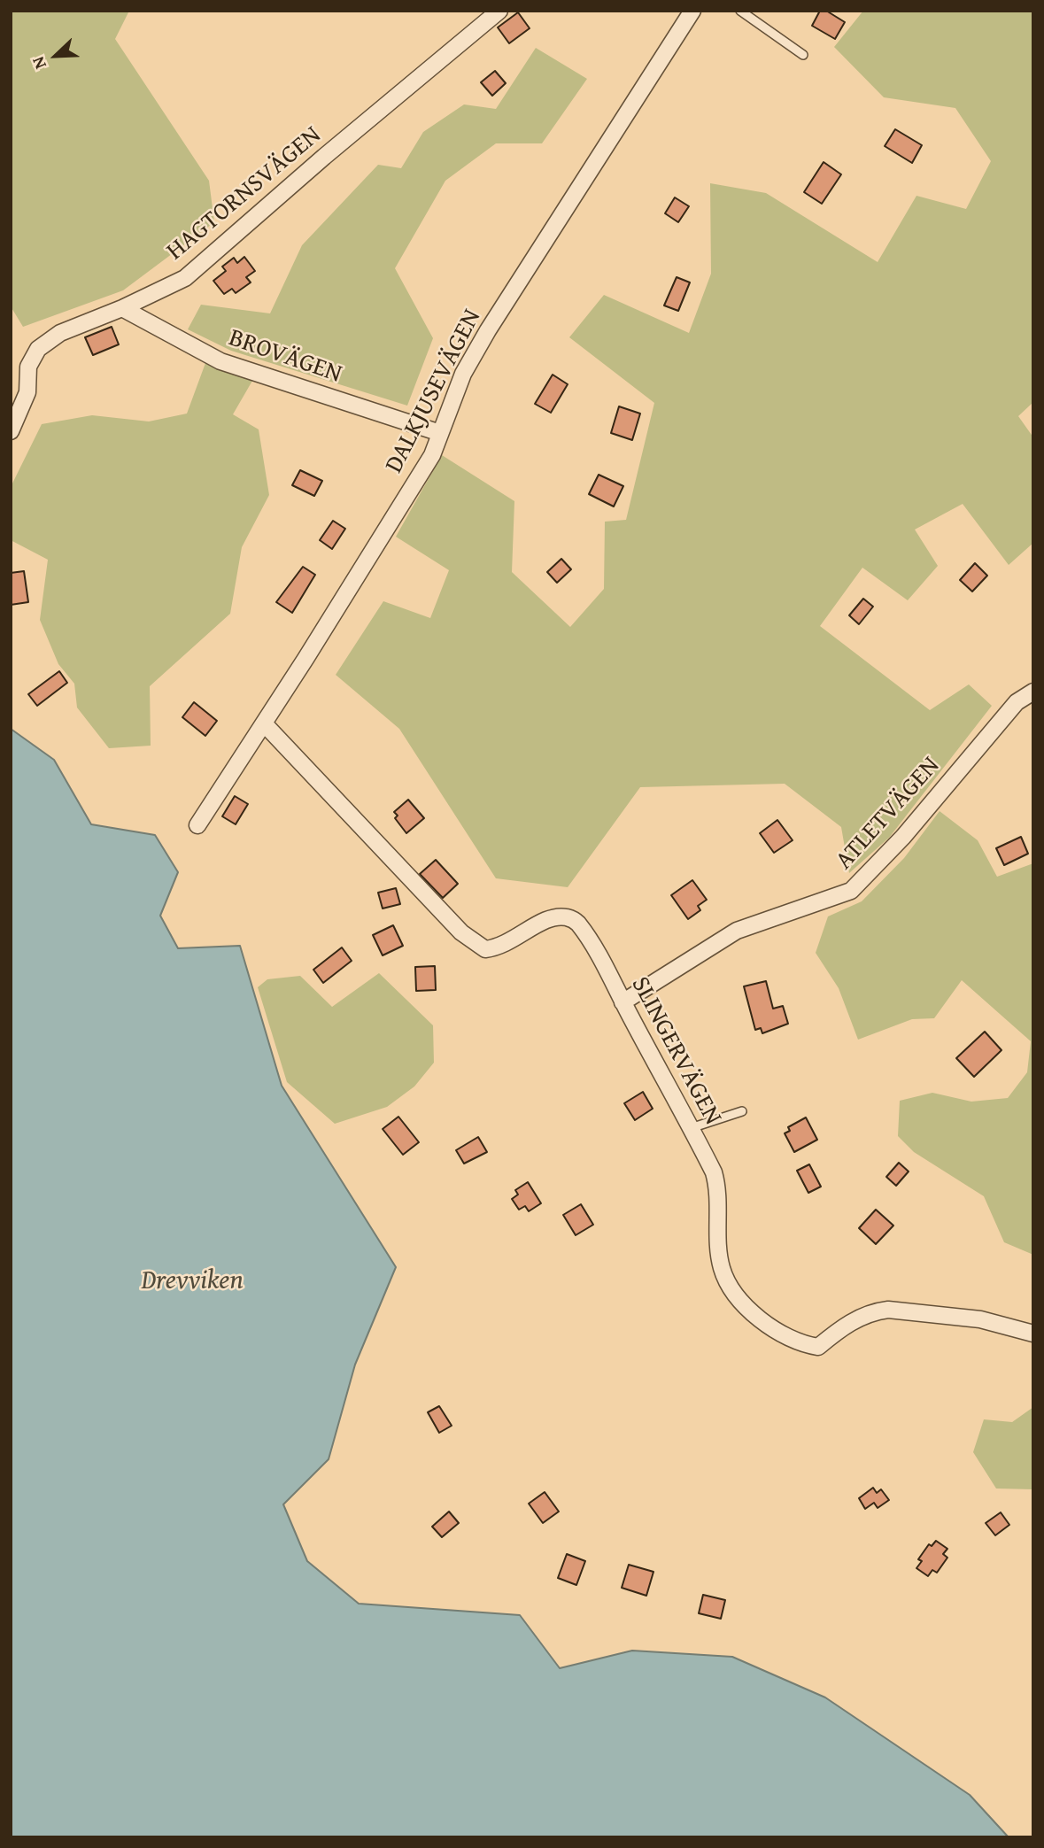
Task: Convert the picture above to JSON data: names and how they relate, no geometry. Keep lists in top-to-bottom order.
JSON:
{
  "streets": {
    "street": [
      "HAGTORNSVÄGEN",
      "BROVÄGEN",
      "DALKJUSEVÄGEN",
      "ATLETVÄGEN",
      "SLINGERVÄGEN"
    ]
  },
  "crossings": [
    ["HAGTORNSVÄGEN", "BROVÄGEN"],
    ["BROVÄGEN", "DALKJUSEVÄGEN"],
    ["DALKJUSEVÄGEN", "SLINGERVÄGEN"],
    ["ATLETVÄGEN", "SLINGERVÄGEN"]
  ],
  "water": ["Drevviken"],
  "north": "bottom left"
}
